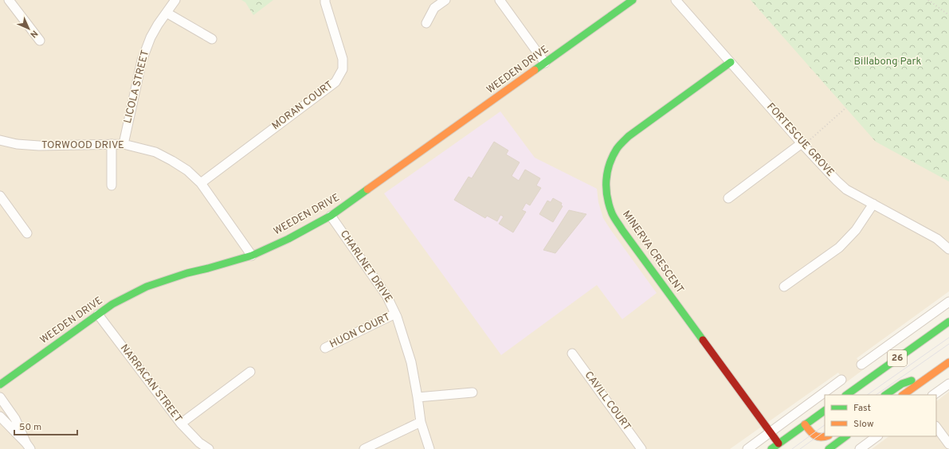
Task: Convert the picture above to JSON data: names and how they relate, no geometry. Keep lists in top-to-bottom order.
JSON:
{
  "streets": {
    "main road": ["WEEDEN DRIVE", "MINERVA CRESCENT", "26"],
    "street": [
      "LICOLA STREET",
      "MORAN COURT",
      "FORTESCUE GROVE",
      "TORWOOD DRIVE",
      "CHARLNET DRIVE",
      "HUON COURT",
      "NARRACAN STREET",
      "CAVILL COURT"
    ]
  },
  "crossings": [
    ["WEEDEN DRIVE", "TORWOOD DRIVE"],
    ["WEEDEN DRIVE", "CHARLNET DRIVE"],
    ["WEEDEN DRIVE", "NARRACAN STREET"],
    ["LICOLA STREET", "TORWOOD DRIVE"],
    ["MORAN COURT", "TORWOOD DRIVE"],
    ["FORTESCUE GROVE", "MINERVA CRESCENT"],
    ["CHARLNET DRIVE", "HUON COURT"]
  ],
  "parks": ["Billabong Park"],
  "legend": ["Fast", "Slow"],
  "scale_bar": "50 m",
  "north": "bottom right"
}
